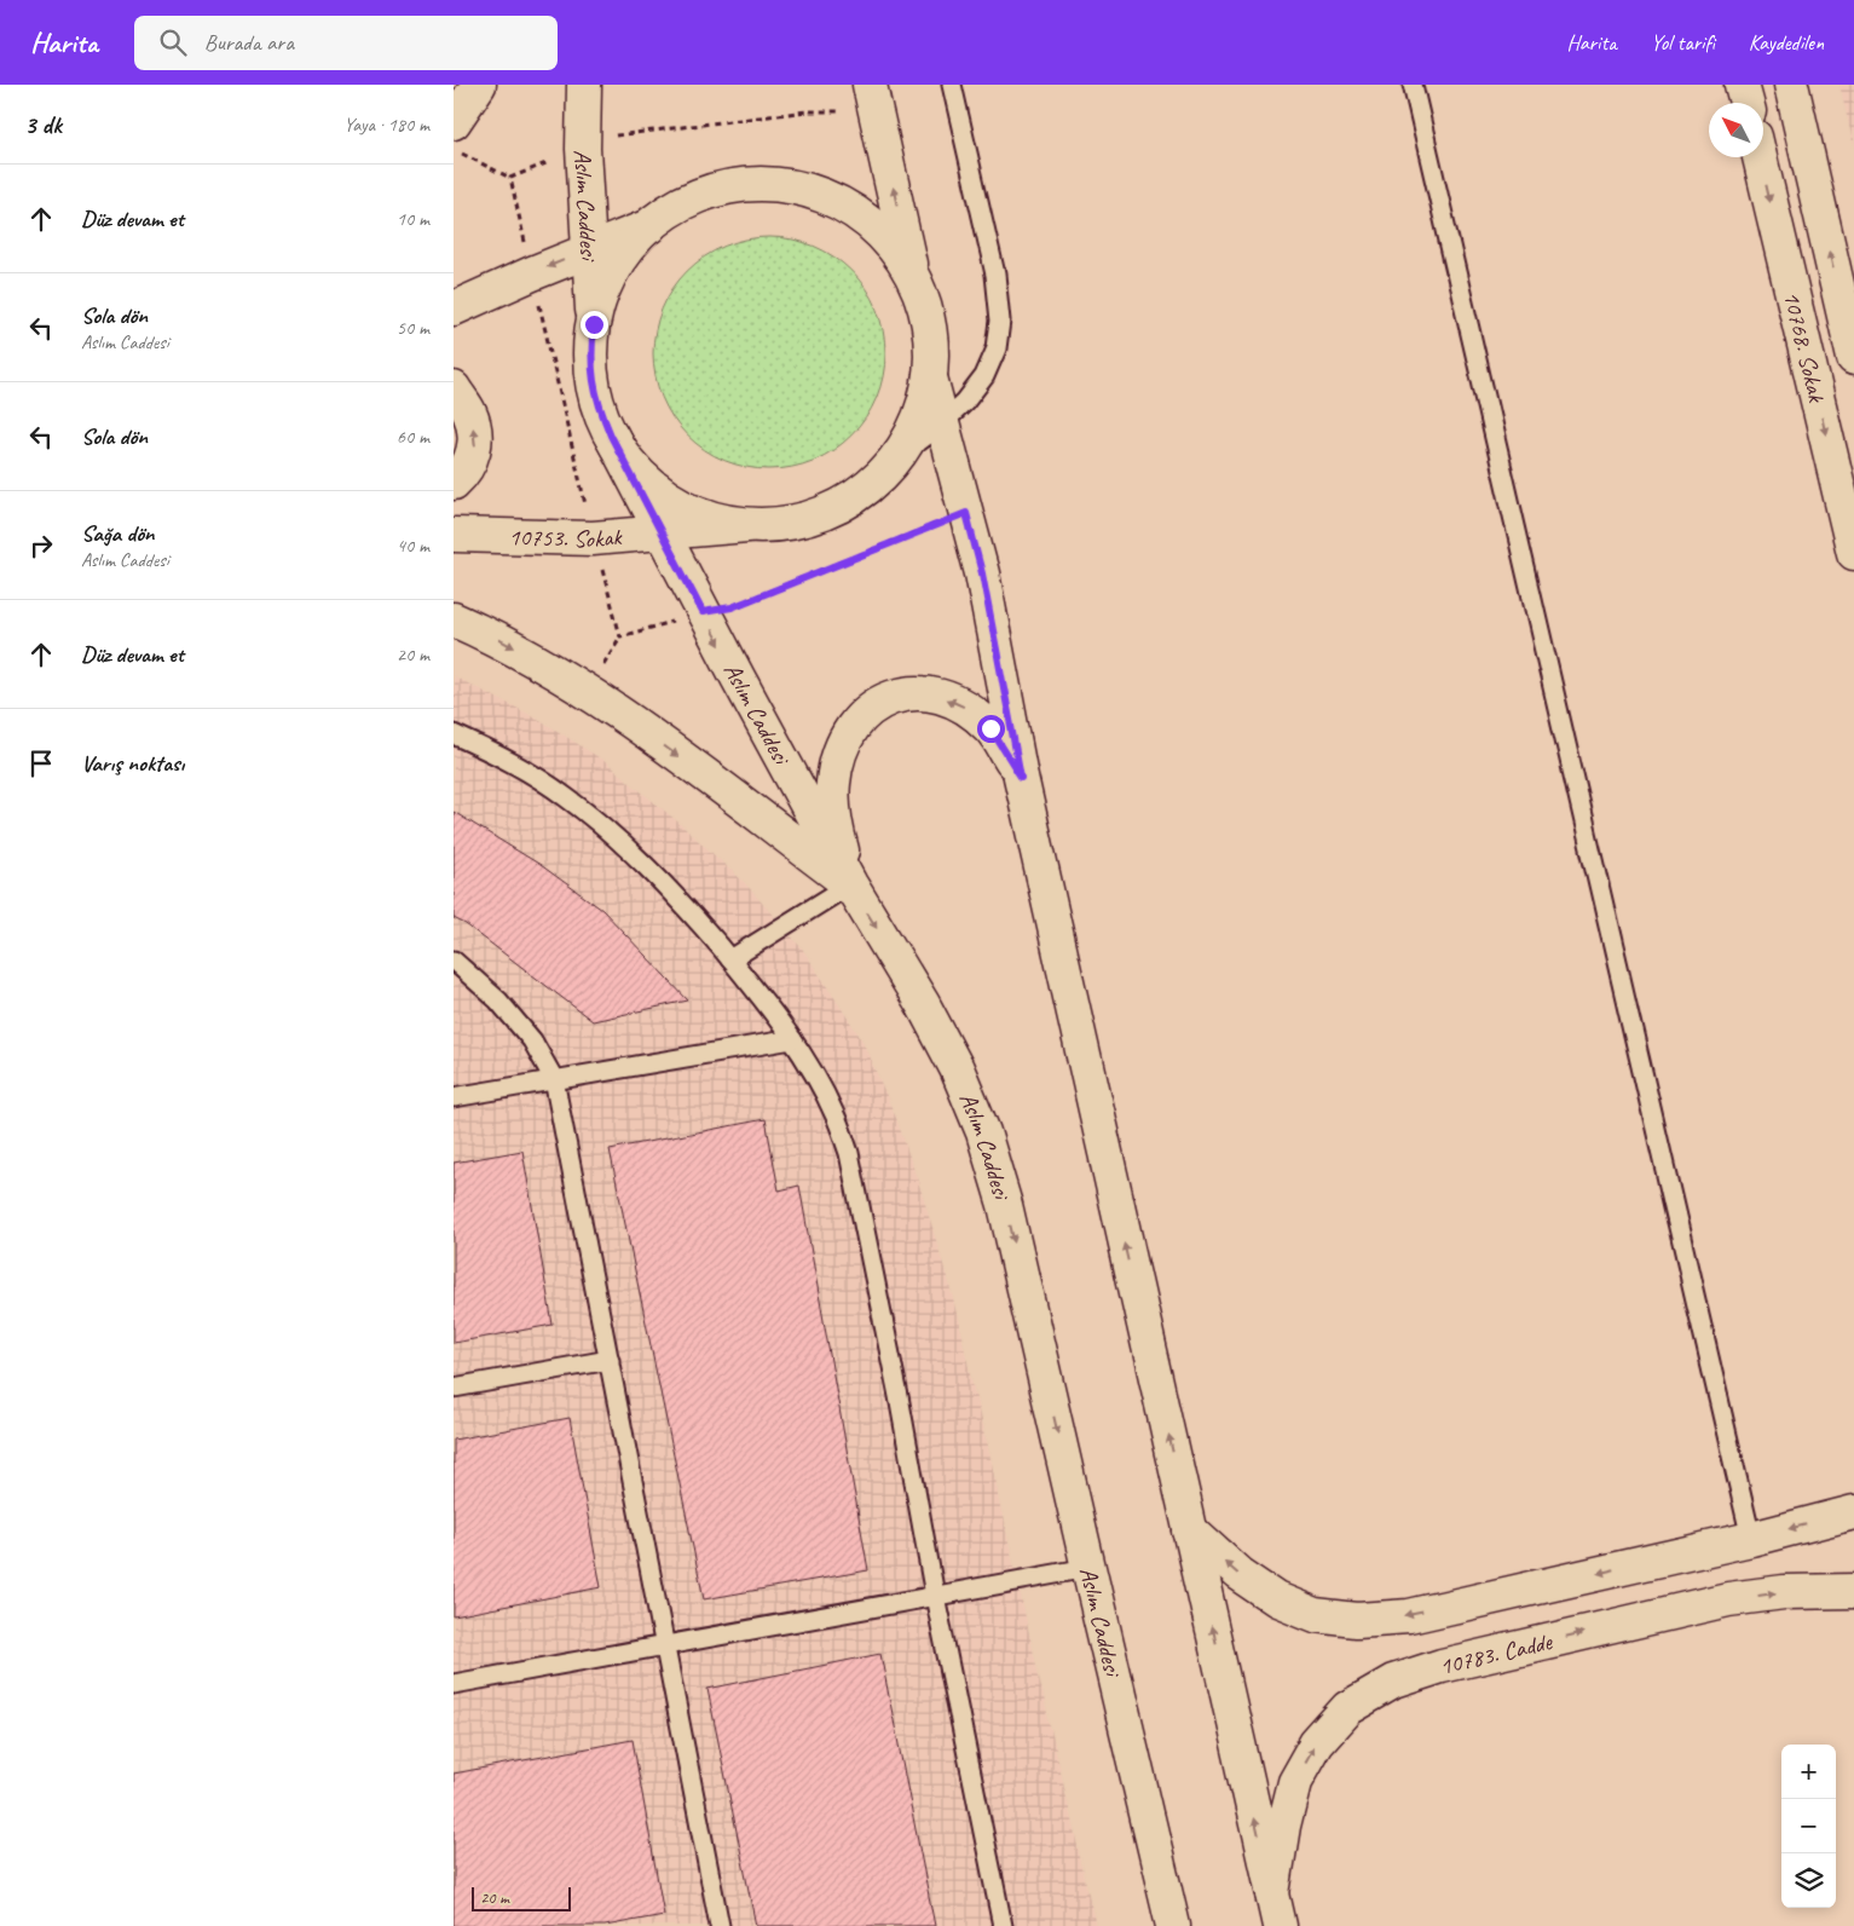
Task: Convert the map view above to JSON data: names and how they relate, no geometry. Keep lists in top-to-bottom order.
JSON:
{
  "streets": {
    "main road": [
      "Aslım Caddesi",
      "10768. Sokak",
      "10753. Sokak",
      "10783. Cadde"
    ]
  },
  "crossings": [
    ["Aslım Caddesi", "10753. Sokak"]
  ],
  "one_way": ["10783. Cadde"],
  "scale_bar": "20 m",
  "north": "top left",
  "page": {
    "header": "Harita",
    "search": "Burada ara",
    "nav": ["Harita", "Yol tarifi", "Kaydedilen"],
    "heading": ["3 dk", "Yaya · 180 m"],
    "list": [
      ["Düz devam et", "10 m"],
      ["Sola dön", "Aslım Caddesi", "50 m"],
      ["Sola dön", "60 m"],
      ["Sağa dön", "Aslım Caddesi", "40 m"],
      ["Düz devam et", "20 m"],
      "Varış noktası"
    ],
    "map_buttons": ["+", "−"],
    "scale": "20 m"
  }
}
